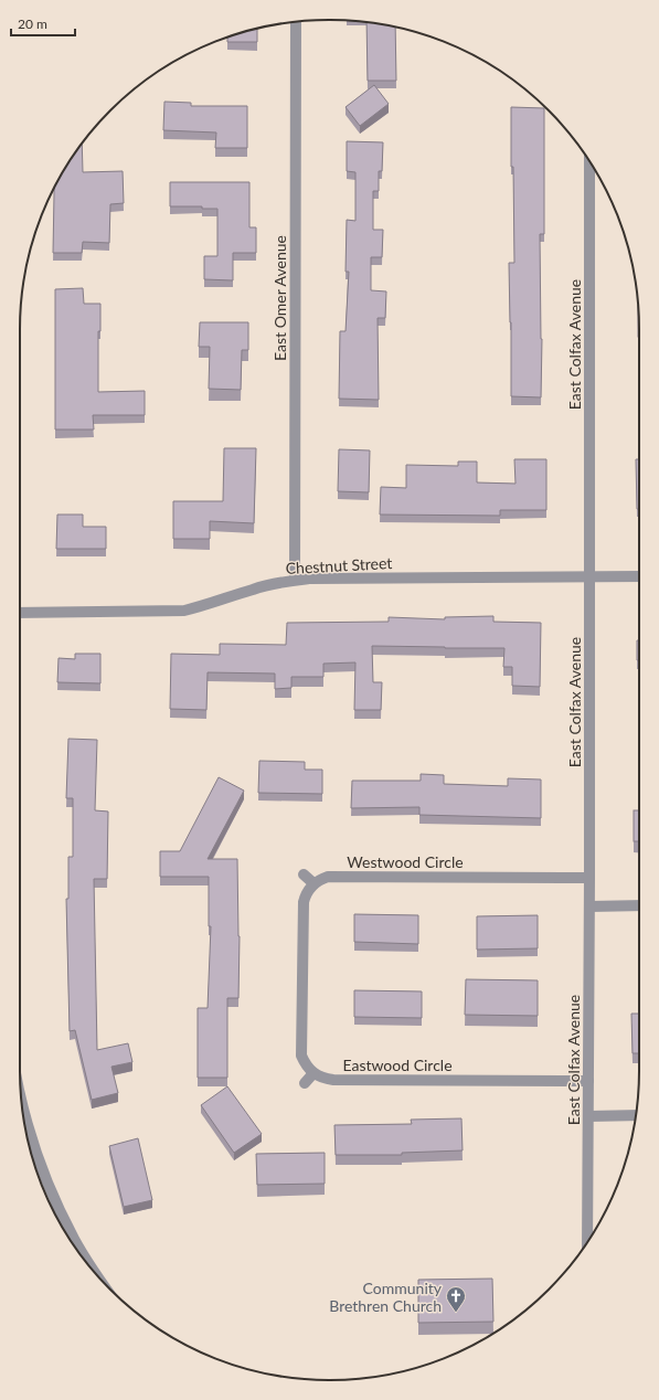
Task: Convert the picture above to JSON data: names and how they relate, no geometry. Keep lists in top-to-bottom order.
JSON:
{
  "streets": {
    "street": [
      "East Omer Avenue",
      "East Colfax Avenue",
      "Chestnut Street",
      "Westwood Circle",
      "Eastwood Circle"
    ]
  },
  "crossings": [
    ["East Omer Avenue", "Chestnut Street"],
    ["East Colfax Avenue", "Chestnut Street"],
    ["East Colfax Avenue", "Westwood Circle"],
    ["East Colfax Avenue", "Eastwood Circle"]
  ],
  "places": {
    "church": ["Community Brethren Church"]
  },
  "scale_bar": "20 m"
}
